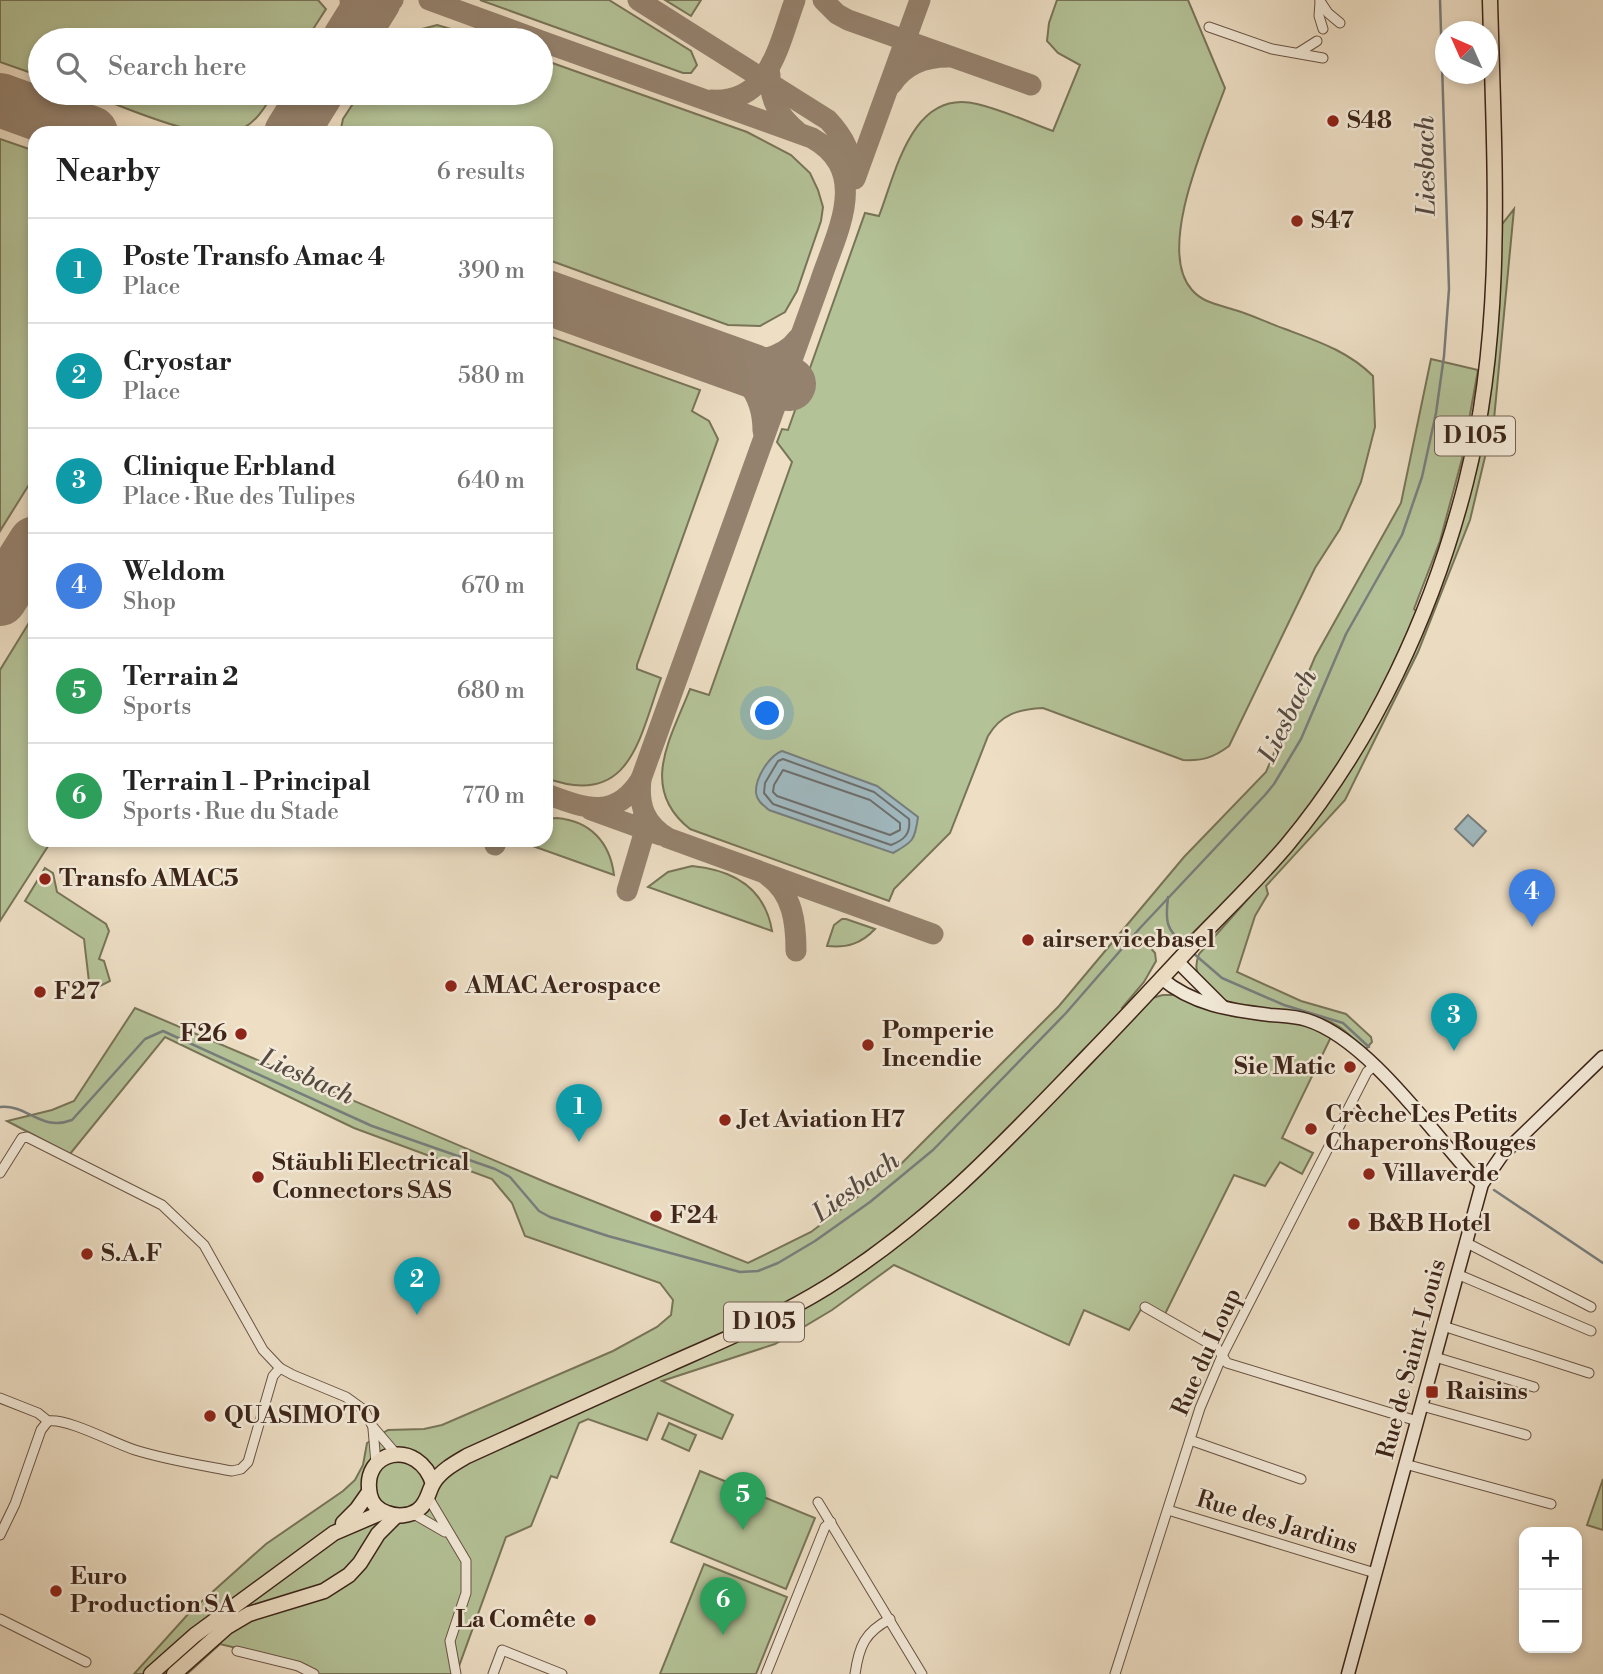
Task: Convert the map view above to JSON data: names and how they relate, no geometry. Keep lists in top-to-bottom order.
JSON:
{
  "streets": {
    "main road": ["D 105", "Rue de Saint-Louis"],
    "street": ["Rue du Loup", "Rue des Jardins"]
  },
  "crossings": [
    ["Rue du Loup", "Rue des Jardins"],
    ["Rue de Saint-Louis", "Rue des Jardins"]
  ],
  "water": ["Liesbach"],
  "places": {
    "other": [
      "S48",
      "S47",
      "Transfo AMAC5",
      "airservicebasel",
      "AMAC Aerospace",
      "F27",
      "F26",
      "Pomperie Incendie",
      "Sie Matic",
      "Jet Aviation H7",
      "Crèche Les Petits Chaperons Rouges",
      "Villaverde",
      "Stäubli Electrical Connectors SAS",
      "F24",
      "B&B Hotel",
      "S.A.F",
      "QUASIMOTO",
      "Euro Production SA",
      "La Comête"
    ],
    "transit": ["Raisins"]
  },
  "north": "top left",
  "page": {
    "search": "Search here",
    "heading": ["Nearby", "6 results"],
    "list": [
      {
        "mark": "1",
        "name": "Poste Transfo Amac 4",
        "note": "Place",
        "value": "390 m"
      },
      {
        "mark": "2",
        "name": "Cryostar",
        "note": "Place",
        "value": "580 m"
      },
      {
        "mark": "3",
        "name": "Clinique Erbland",
        "note": "Place · Rue des Tulipes",
        "value": "640 m"
      },
      {
        "mark": "4",
        "name": "Weldom",
        "note": "Shop",
        "value": "670 m"
      },
      {
        "mark": "5",
        "name": "Terrain 2",
        "note": "Sports",
        "value": "680 m"
      },
      {
        "mark": "6",
        "name": "Terrain 1 - Principal",
        "note": "Sports · Rue du Stade",
        "value": "770 m"
      }
    ],
    "pins": [
      "4",
      "3",
      "1",
      "2",
      "5",
      "6"
    ],
    "map_buttons": ["+", "−"]
  }
}
